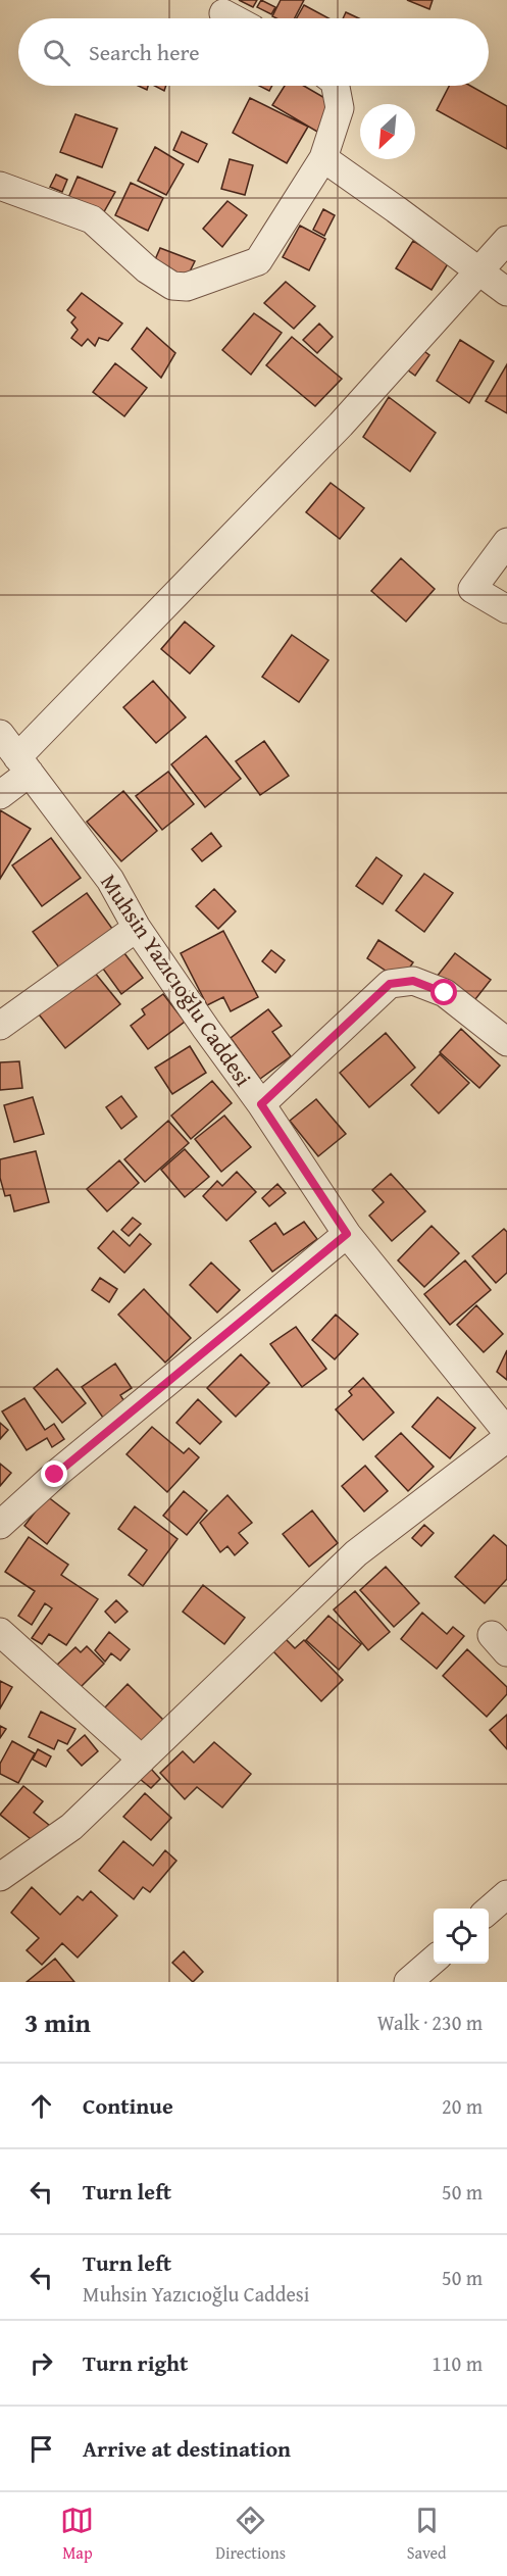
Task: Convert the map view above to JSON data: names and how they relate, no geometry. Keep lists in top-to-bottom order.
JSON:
{
  "streets": {
    "street": ["Muhsin Yazıcıoğlu Caddesi"]
  },
  "north": "bottom left",
  "page": {
    "search": "Search here",
    "heading": ["3 min", "Walk · 230 m"],
    "list": [
      ["Continue", "20 m"],
      ["Turn left", "50 m"],
      ["Turn left", "Muhsin Yazıcıoğlu Caddesi", "50 m"],
      ["Turn right", "110 m"],
      "Arrive at destination"
    ],
    "nav": ["Map", "Directions", "Saved"]
  }
}
